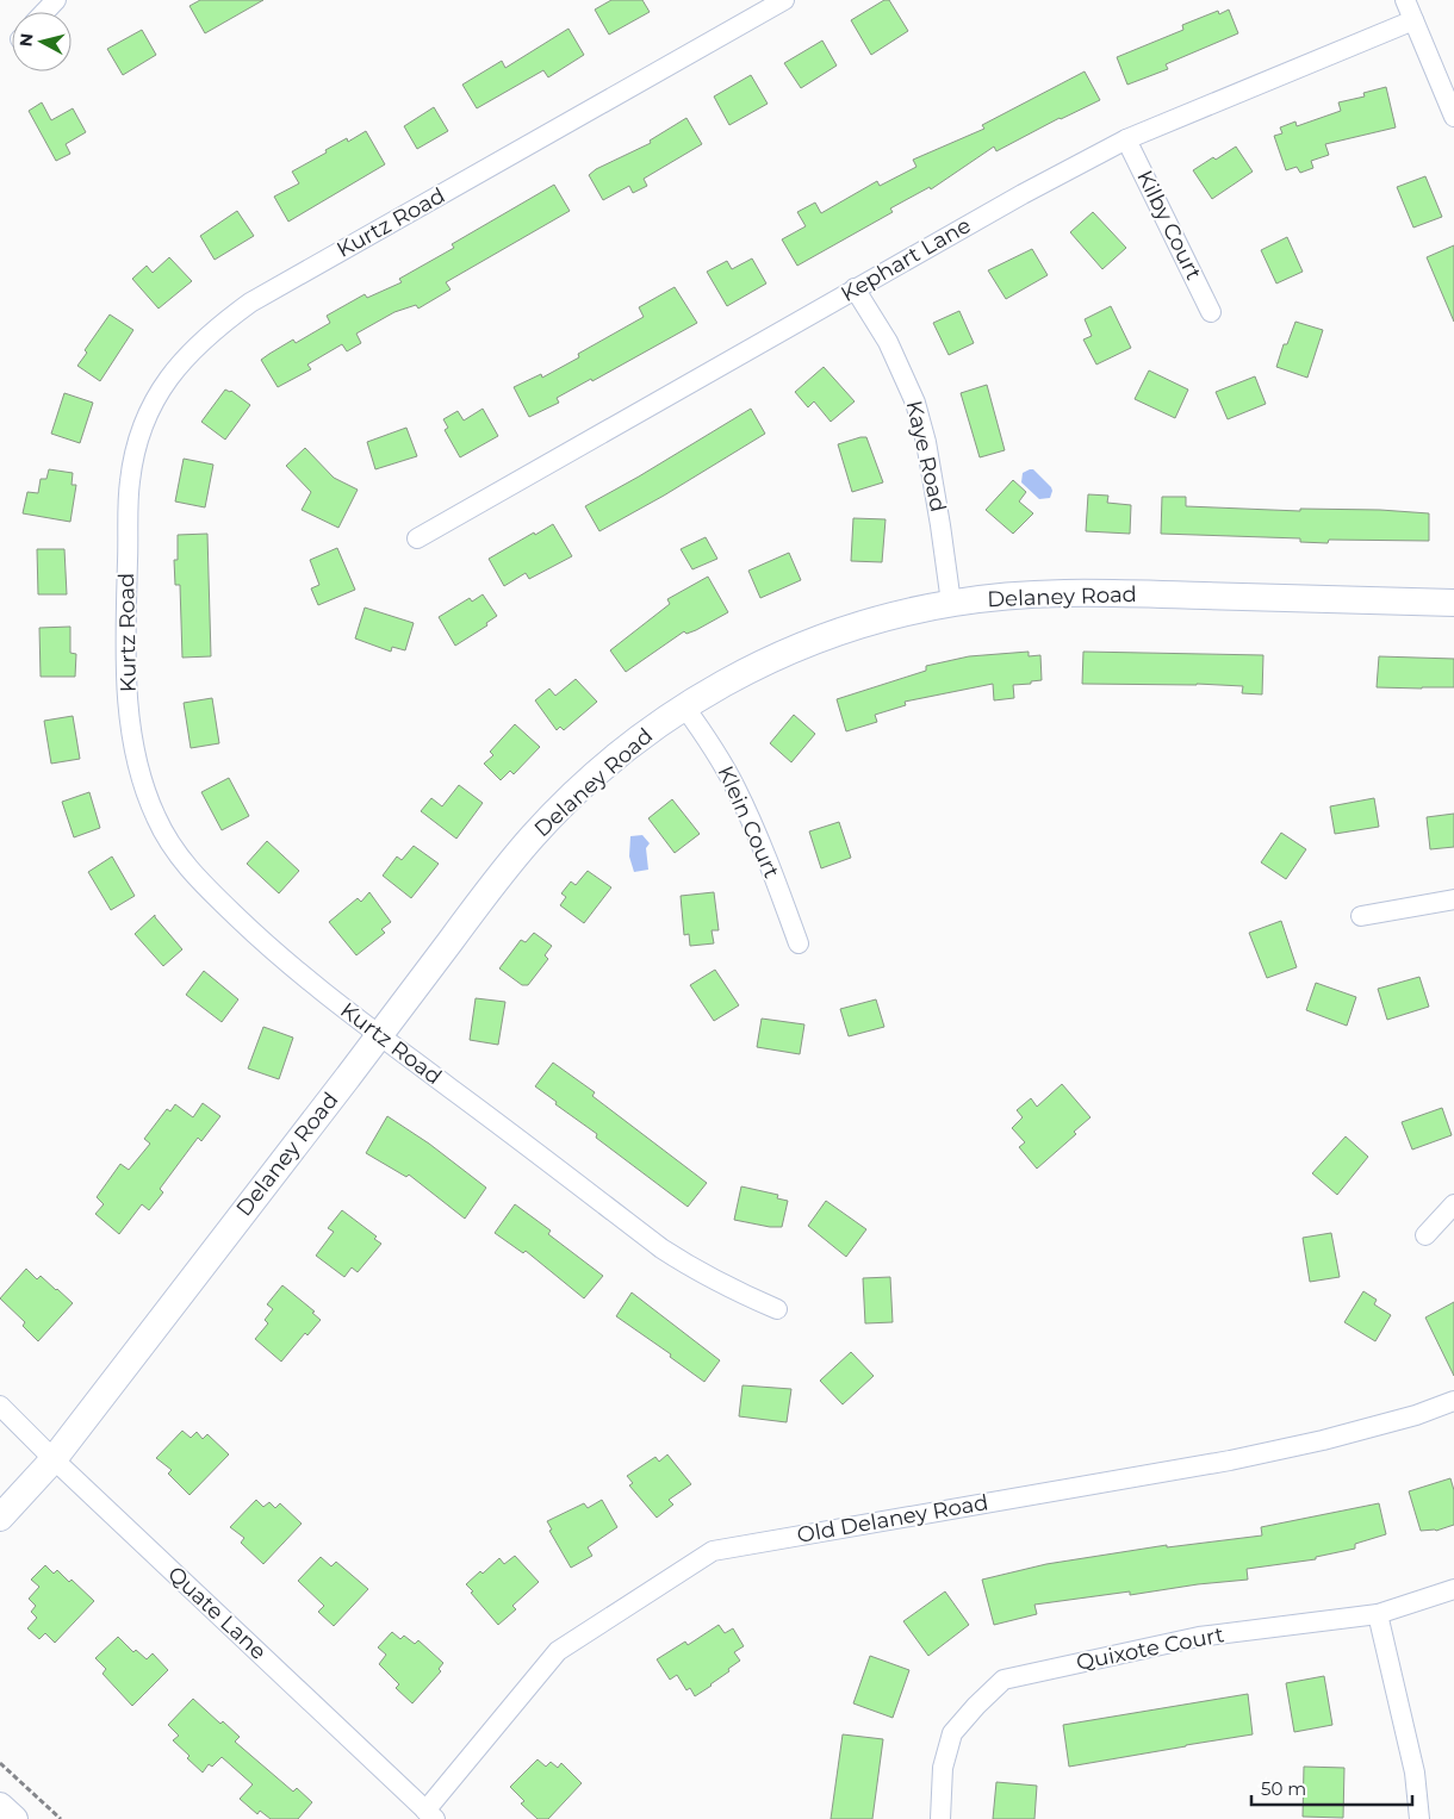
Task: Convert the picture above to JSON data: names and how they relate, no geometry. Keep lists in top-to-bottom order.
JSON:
{
  "streets": {
    "street": [
      "Kurtz Road",
      "Kilby Court",
      "Kephart Lane",
      "Kaye Road",
      "Delaney Road",
      "Klein Court",
      "Old Delaney Road",
      "Quate Lane",
      "Quixote Court"
    ]
  },
  "crossings": [
    ["Kurtz Road", "Delaney Road"],
    ["Kilby Court", "Kephart Lane"],
    ["Kephart Lane", "Kaye Road"],
    ["Kaye Road", "Delaney Road"],
    ["Delaney Road", "Klein Court"],
    ["Delaney Road", "Quate Lane"],
    ["Old Delaney Road", "Quate Lane"]
  ],
  "scale_bar": "50 m",
  "north": "left"
}
